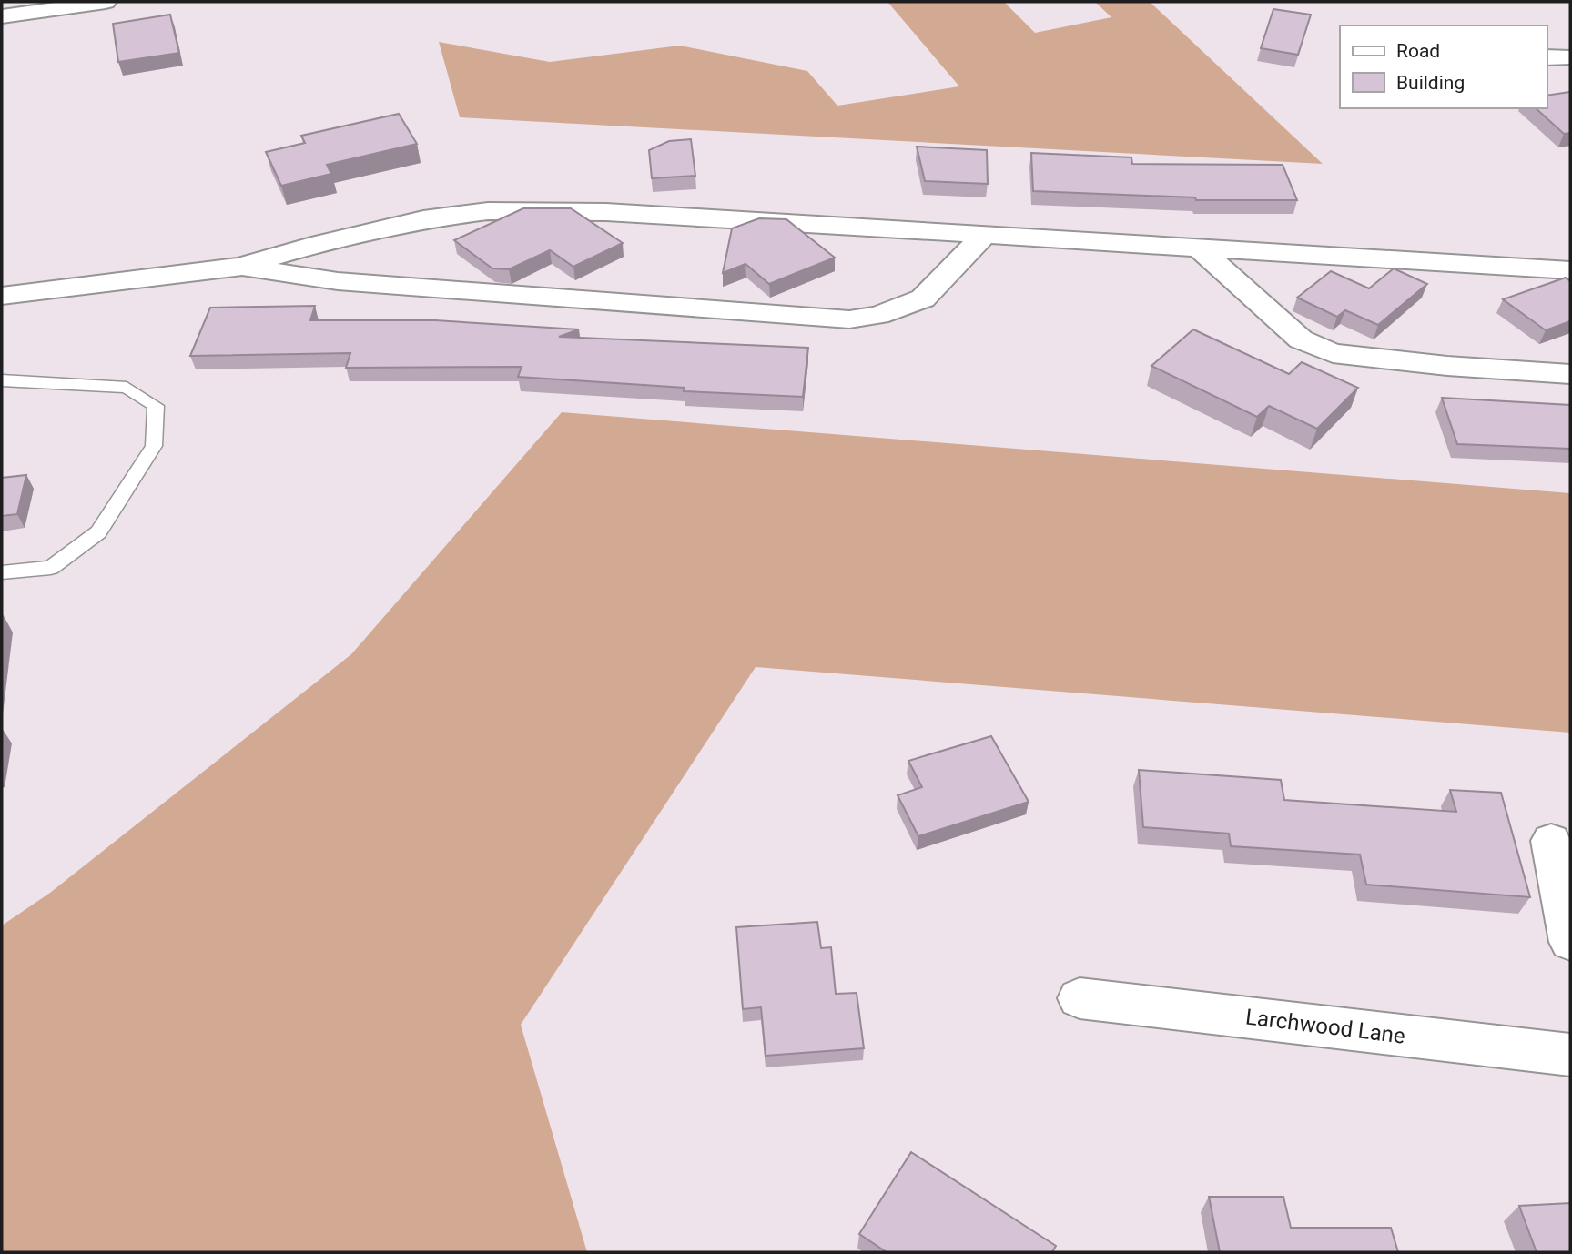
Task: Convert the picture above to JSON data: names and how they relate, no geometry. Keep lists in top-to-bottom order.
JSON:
{
  "streets": {
    "street": ["Larchwood Lane"]
  },
  "legend": ["Road", "Building"]
}
